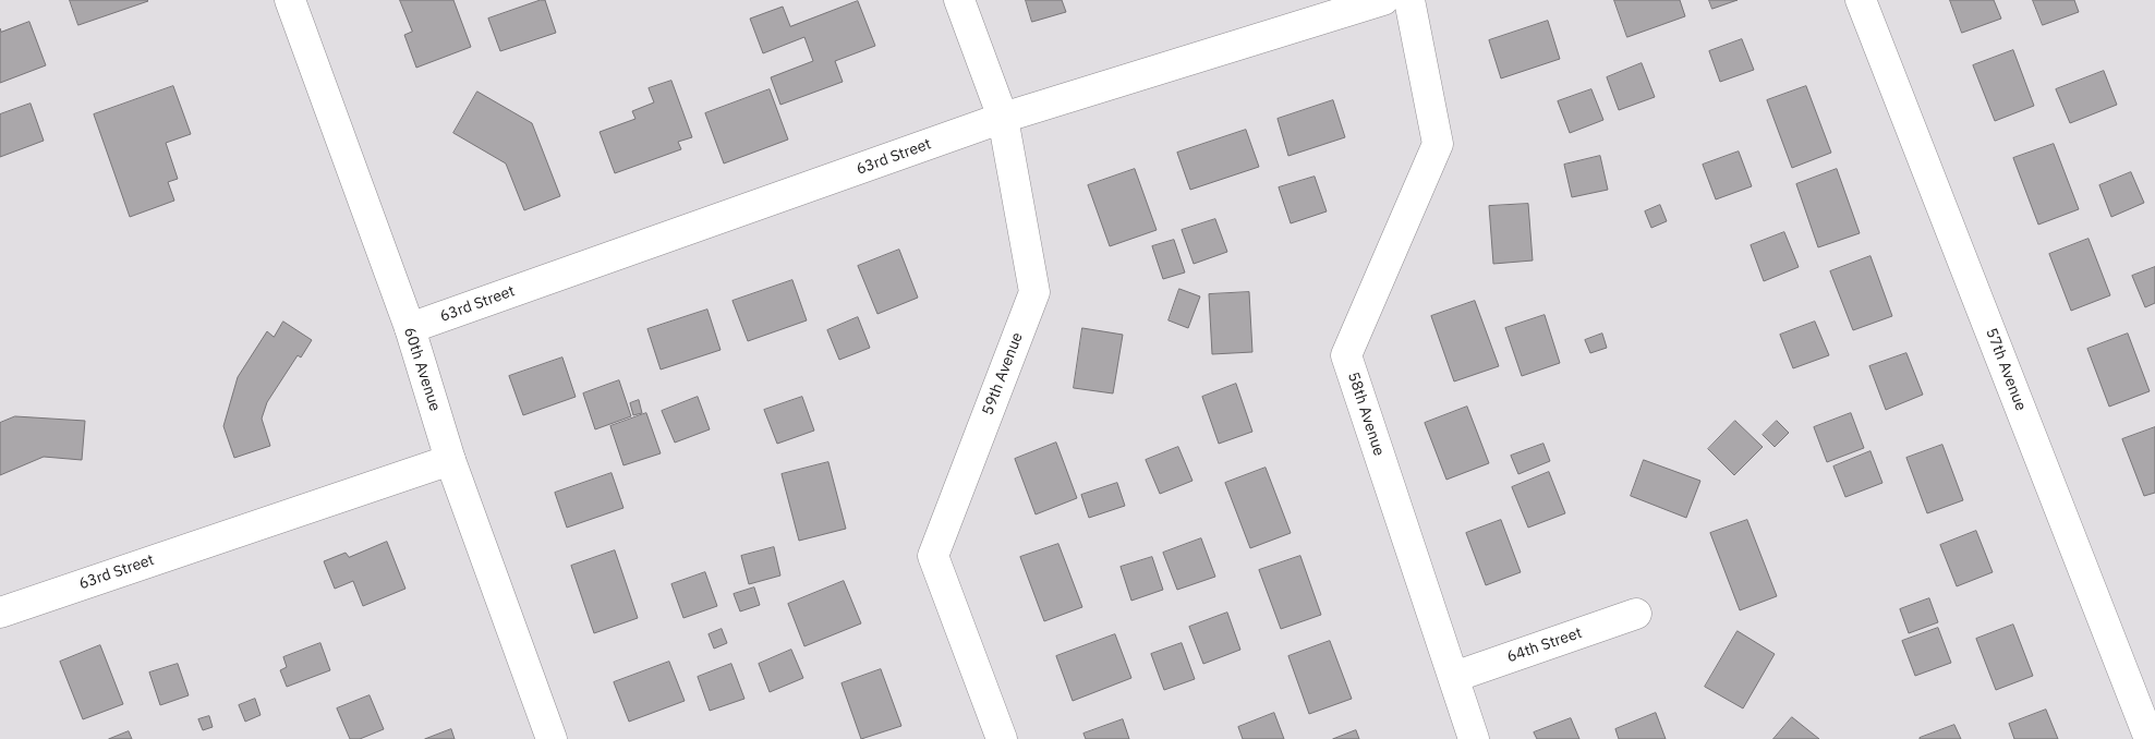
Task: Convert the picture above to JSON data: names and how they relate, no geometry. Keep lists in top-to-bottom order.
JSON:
{
  "streets": {
    "street": [
      "63rd Street",
      "60th Avenue",
      "57th Avenue",
      "59th Avenue",
      "58th Avenue",
      "64th Street"
    ]
  },
  "crossings": [
    ["63rd Street", "60th Avenue"],
    ["63rd Street", "59th Avenue"],
    ["58th Avenue", "64th Street"]
  ]
}
